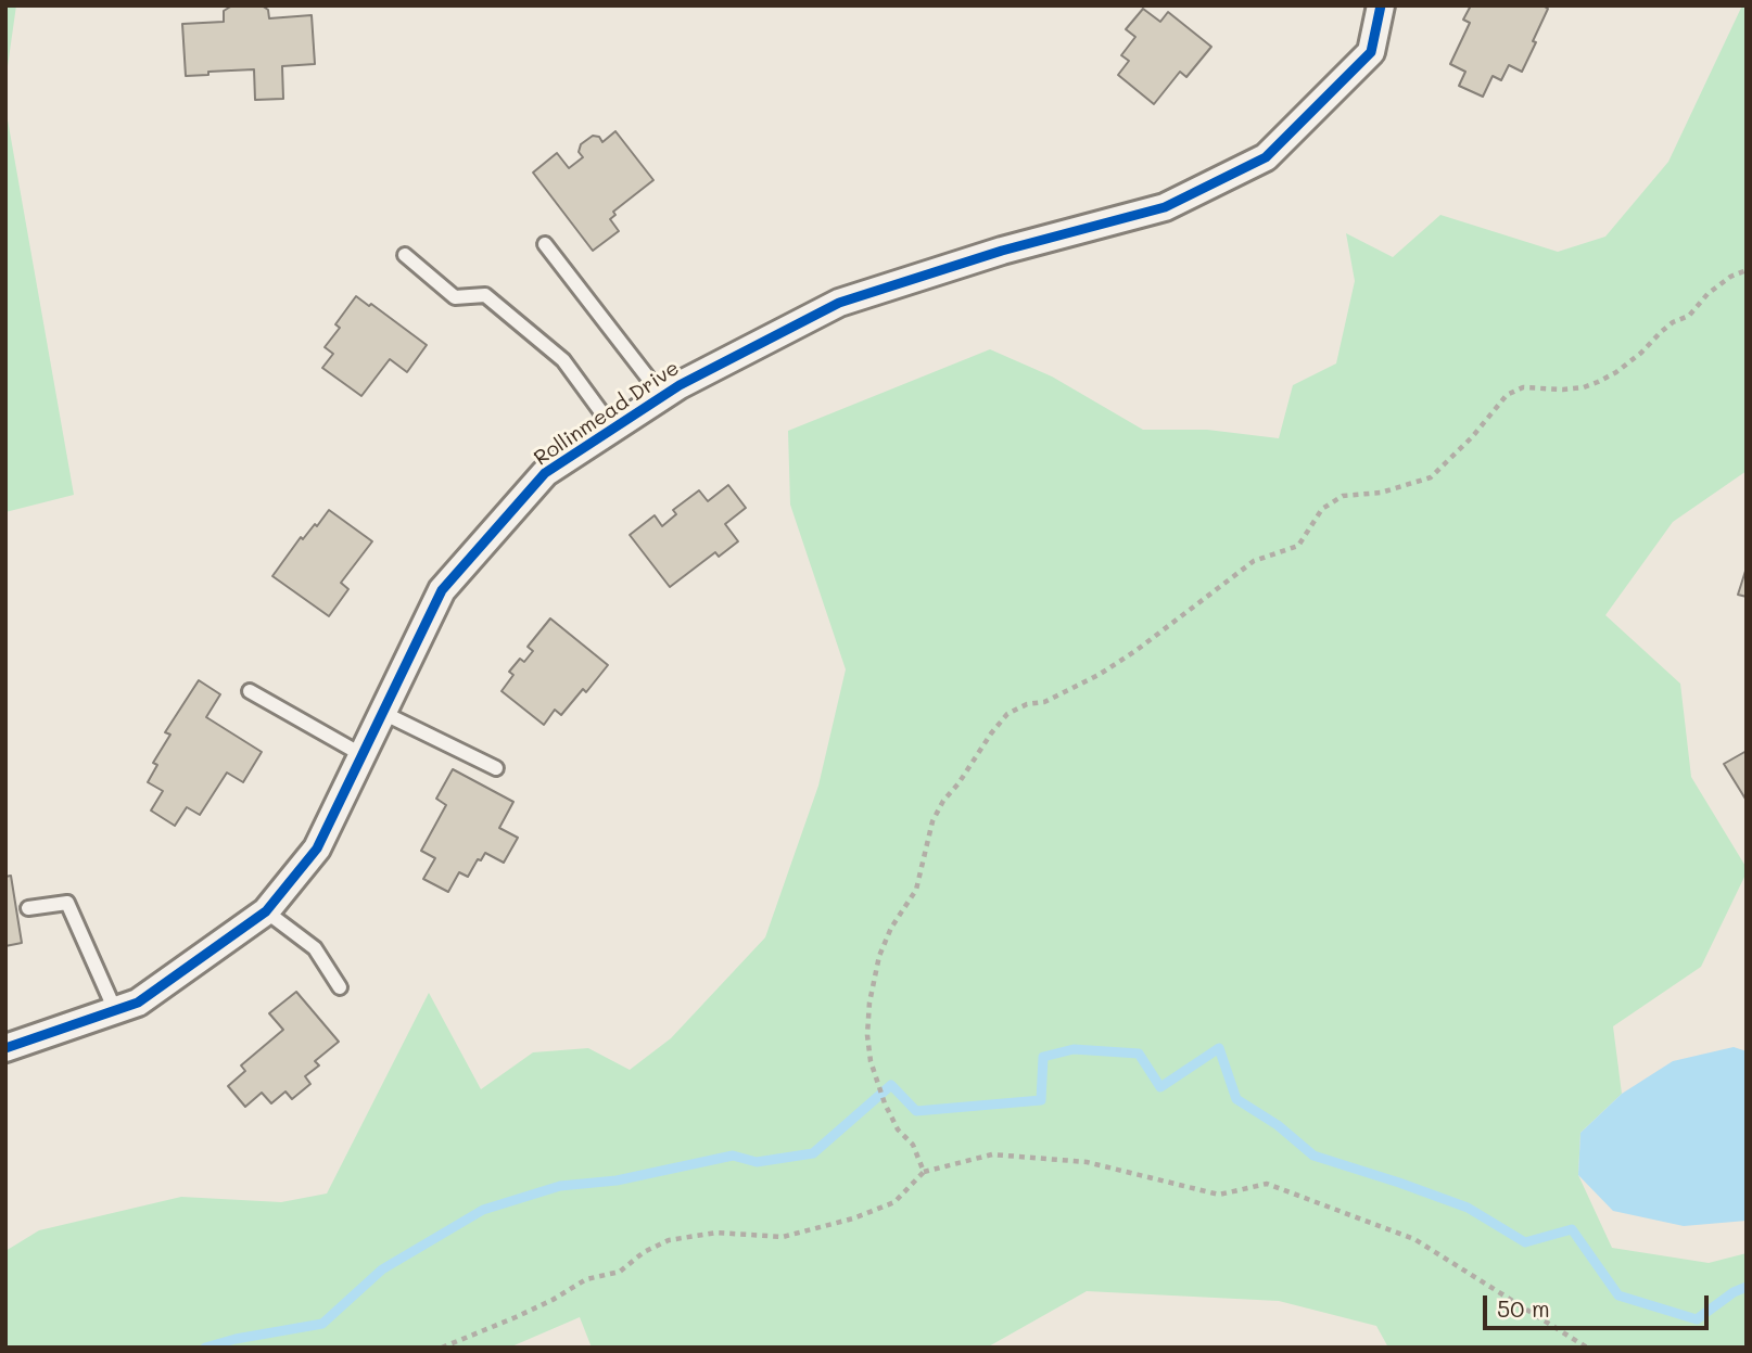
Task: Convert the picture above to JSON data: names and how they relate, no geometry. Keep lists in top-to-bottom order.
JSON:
{
  "streets": {
    "street": ["Rollinmead Drive"]
  },
  "scale_bar": "50 m"
}
